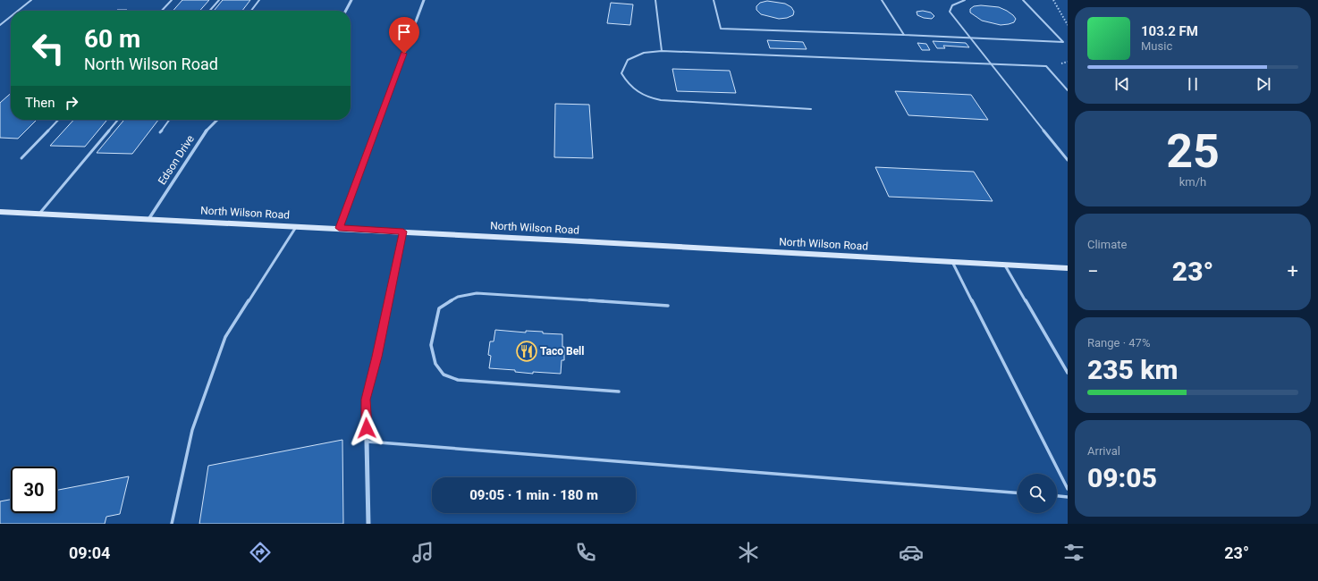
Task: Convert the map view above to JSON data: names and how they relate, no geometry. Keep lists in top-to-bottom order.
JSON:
{
  "streets": {
    "main road": ["North Wilson Road"],
    "street": ["Edson Drive"]
  },
  "crossings": [
    ["Edson Drive", "North Wilson Road"]
  ],
  "places": {
    "restaurant": ["Taco Bell"]
  },
  "page": {
    "turn": ["60 m", "North Wilson Road"],
    "song": ["103.2 FM", "Music"],
    "then": "Then",
    "tile": [
      ["25", "km/h"],
      "Climate",
      ["Range · 47%", "235 km"],
      ["Arrival", "09:05"]
    ],
    "heat": ["−", "23°", "+"],
    "limit": "30",
    "trip": "09:05 · 1 min · 180 m",
    "tabs": ["09:04", "23°"]
  }
}
